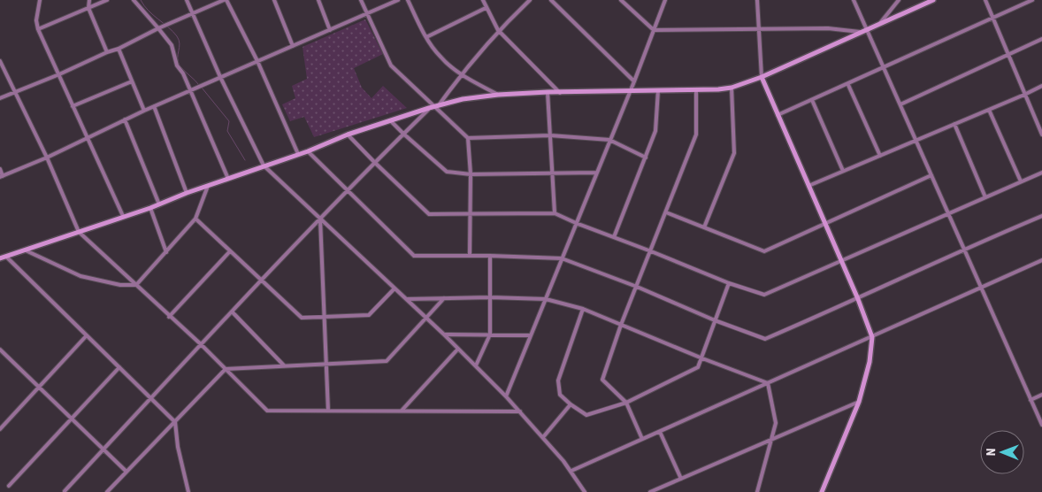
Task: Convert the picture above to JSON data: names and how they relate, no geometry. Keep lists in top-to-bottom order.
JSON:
{
  "north": "left"
}
